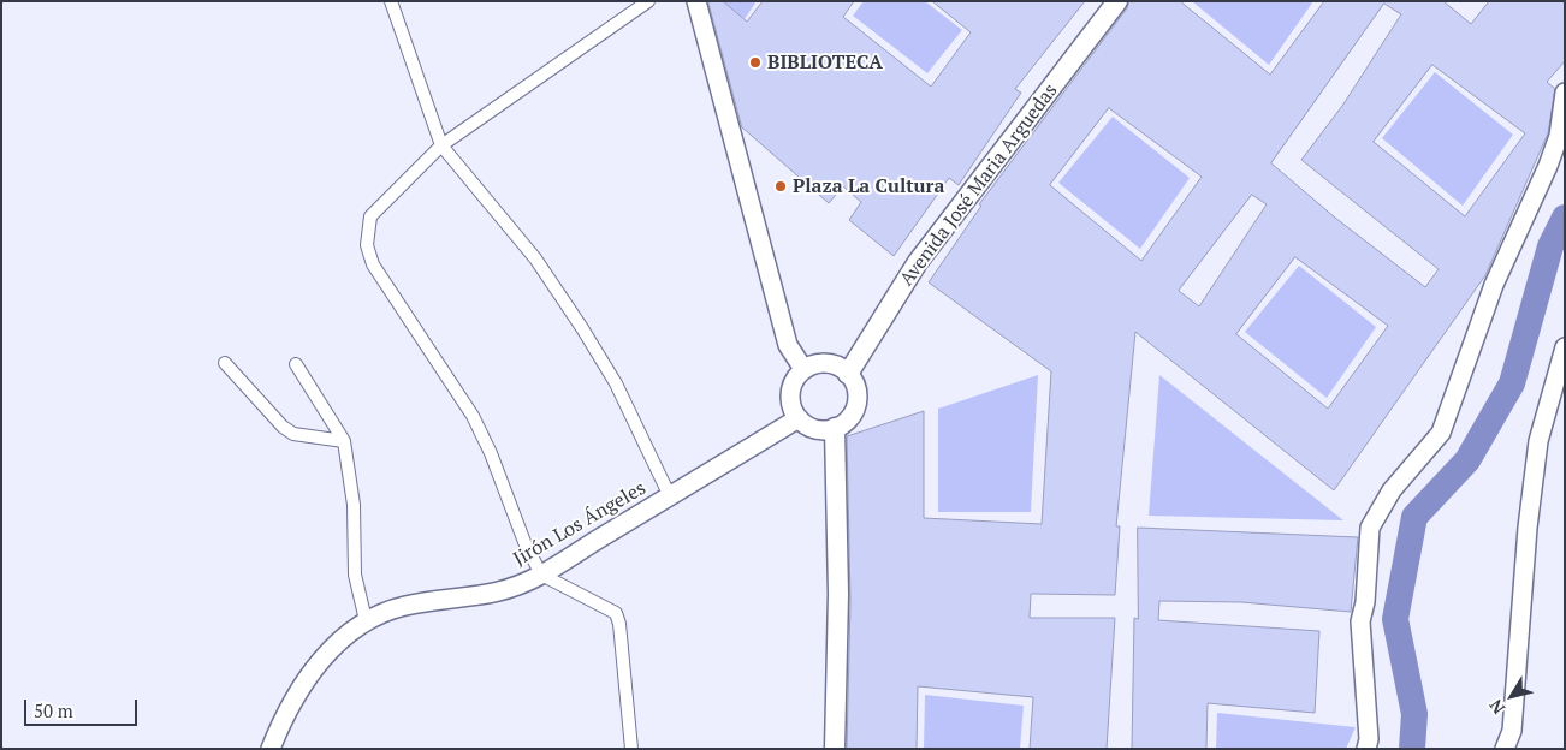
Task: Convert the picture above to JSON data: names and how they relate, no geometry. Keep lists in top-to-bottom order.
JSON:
{
  "streets": {
    "main road": ["Avenida José Maria Arguedas"],
    "street": ["Jirón Los Ángeles"]
  },
  "crossings": [
    ["Avenida José Maria Arguedas", "Jirón Los Ángeles"]
  ],
  "places": ["BIBLIOTECA", "Plaza La Cultura"],
  "scale_bar": "50 m",
  "north": "bottom left"
}
